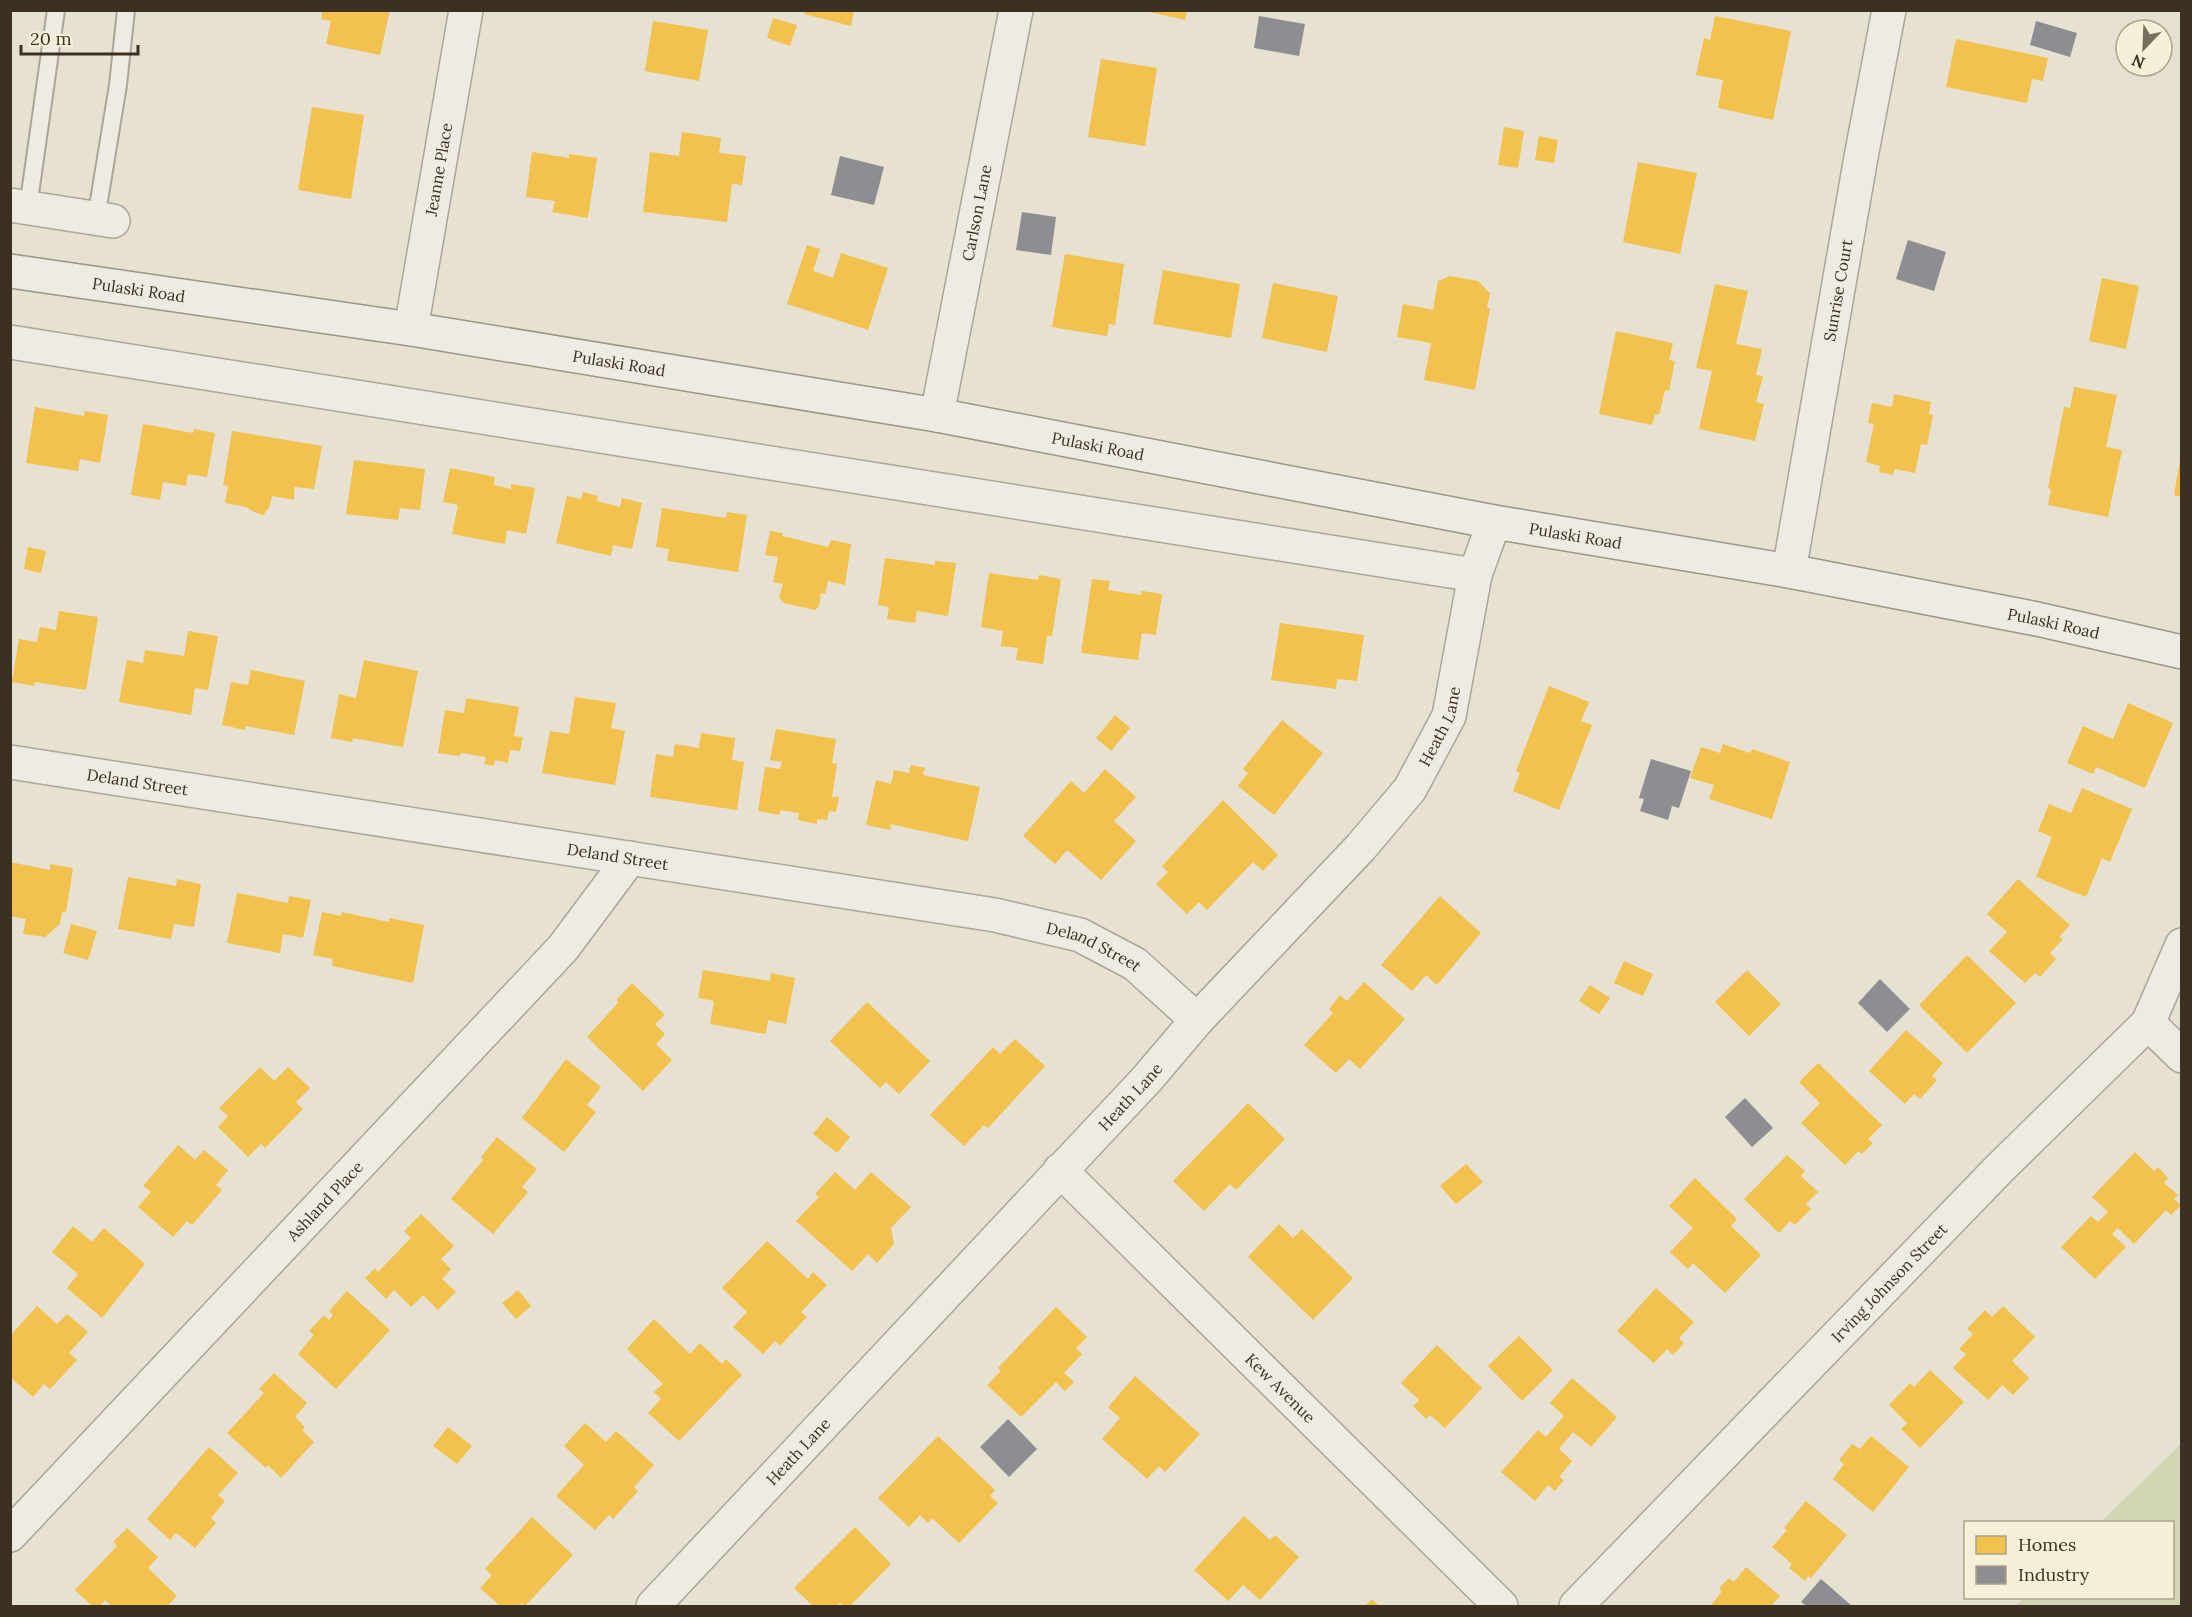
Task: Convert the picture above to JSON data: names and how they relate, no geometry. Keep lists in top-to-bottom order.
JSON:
{
  "streets": {
    "street": [
      "Jeanne Place",
      "Carlson Lane",
      "Pulaski Road",
      "Sunrise Court",
      "Heath Lane",
      "Deland Street",
      "Ashland Place",
      "Irving Johnson Street",
      "Kew Avenue"
    ]
  },
  "crossings": [
    ["Jeanne Place", "Pulaski Road"],
    ["Carlson Lane", "Pulaski Road"],
    ["Pulaski Road", "Sunrise Court"],
    ["Pulaski Road", "Heath Lane"],
    ["Heath Lane", "Deland Street"],
    ["Heath Lane", "Kew Avenue"],
    ["Deland Street", "Ashland Place"]
  ],
  "legend": ["Homes", "Industry"],
  "scale_bar": "20 m",
  "north": "bottom left"
}
